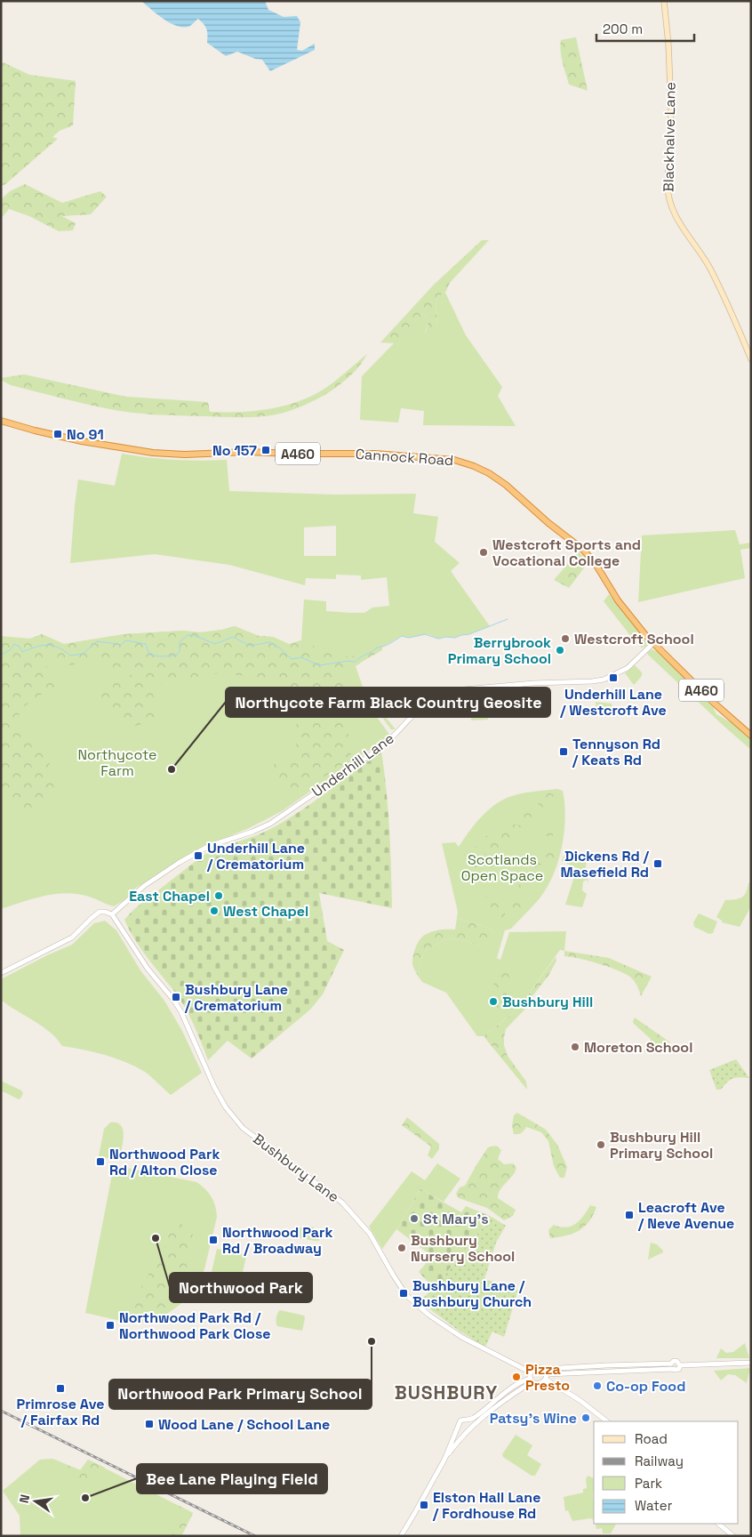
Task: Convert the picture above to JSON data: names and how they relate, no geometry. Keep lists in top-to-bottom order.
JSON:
{
  "streets": {
    "highway": ["A460", "Cannock Road"],
    "main road": ["Blackhalve Lane"],
    "street": ["Underhill Lane", "Bushbury Lane"]
  },
  "crossings": [
    ["Cannock Road", "Underhill Lane"],
    ["Underhill Lane", "Bushbury Lane"]
  ],
  "districts": ["BUSHBURY"],
  "parks": ["Northycote Farm", "Scotlands Open Space"],
  "places": {
    "transit": [
      "No 91",
      "No 157",
      "Underhill Lane / Westcroft Ave",
      "Tennyson Rd / Keats Rd",
      "Underhill Lane / Crematorium",
      "Dickens Rd / Masefield Rd",
      "Bushbury Lane / Crematorium",
      "Northwood Park Rd / Alton Close",
      "Leacroft Ave / Neve Avenue",
      "Northwood Park Rd / Broadway",
      "Bushbury Lane / Bushbury Church",
      "Northwood Park Rd / Northwood Park Close",
      "Primrose Ave / Fairfax Rd",
      "Wood Lane / School Lane",
      "Elston Hall Lane / Fordhouse Rd"
    ],
    "other": [
      "Westcroft Sports and Vocational College",
      "Westcroft School",
      "Berrybrook Primary School",
      "Northycote Farm Black Country Geosite",
      "East Chapel",
      "West Chapel",
      "Bushbury Hill",
      "Moreton School",
      "Bushbury Hill Primary School",
      "St Mary's",
      "Northwood Park",
      "Bushbury Nursery School",
      "Northwood Park Primary School",
      "Pizza Presto",
      "Co-op Food",
      "Patsy's Wine",
      "Bee Lane Playing Field"
    ]
  },
  "legend": [
    "Road",
    "Railway",
    "Park",
    "Water"
  ],
  "scale_bar": "200 m",
  "north": "left"
}
